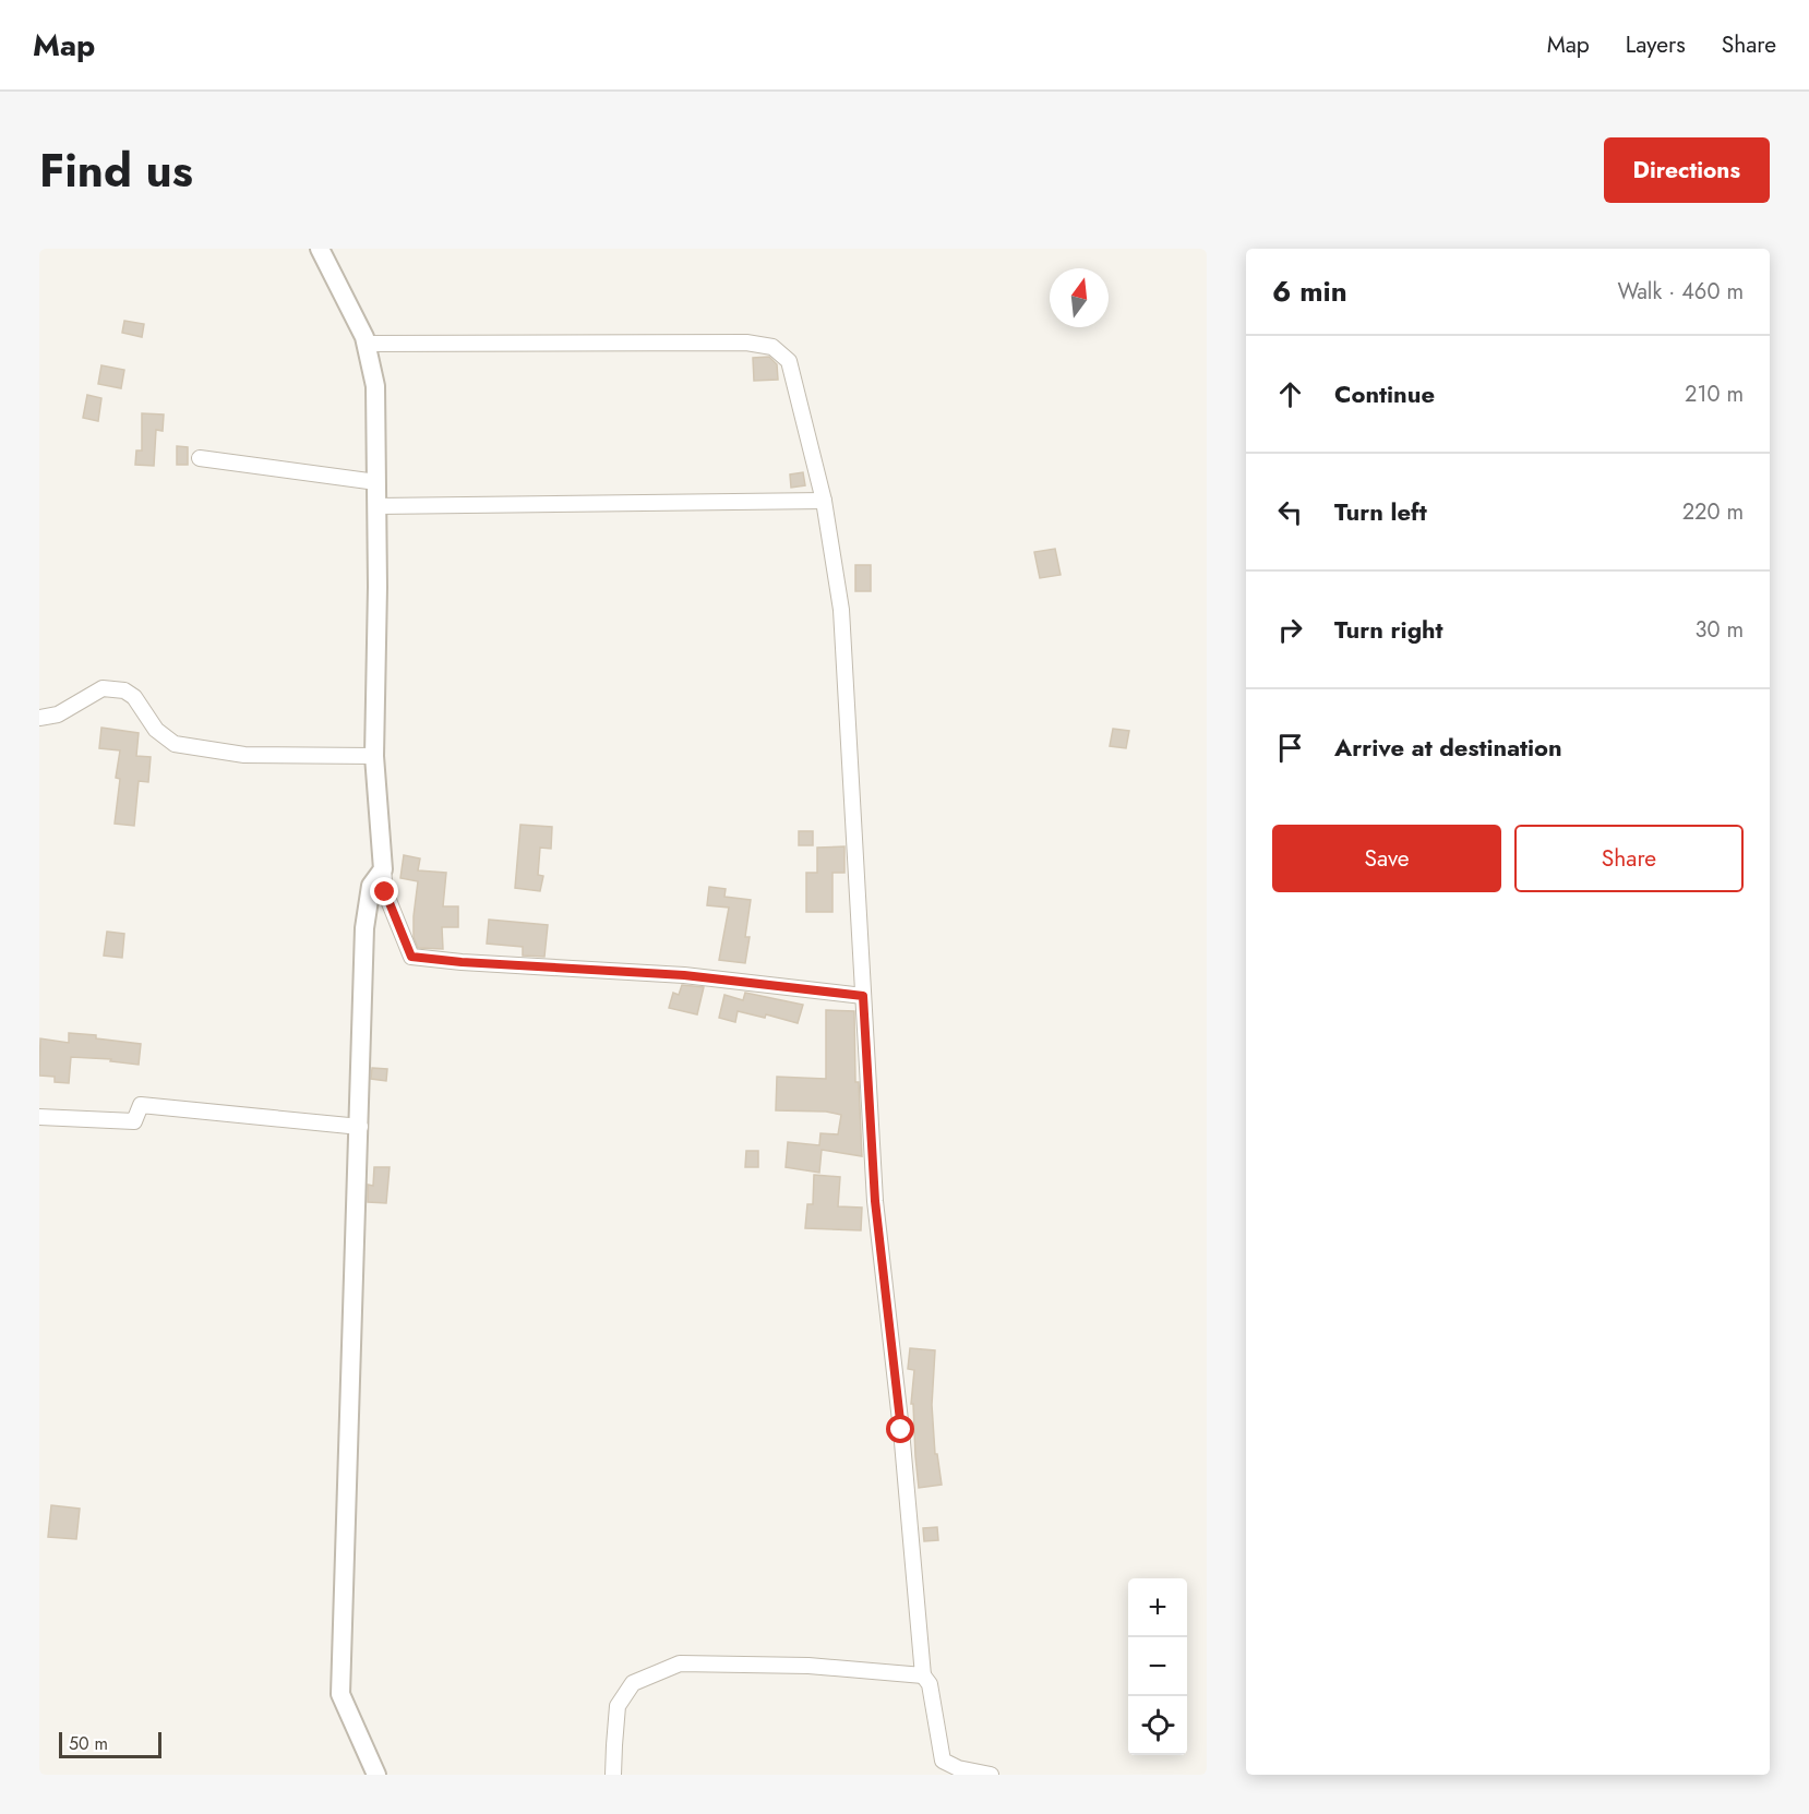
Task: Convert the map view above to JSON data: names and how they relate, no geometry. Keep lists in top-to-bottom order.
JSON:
{
  "scale_bar": "50 m",
  "north": "top",
  "page": {
    "header": "Map",
    "nav": ["Map", "Layers", "Share"],
    "title": "Find us",
    "buttons": [
      "Directions",
      ["Save", "Share"]
    ],
    "heading": ["6 min", "Walk · 460 m"],
    "list": [
      ["Continue", "210 m"],
      ["Turn left", "220 m"],
      ["Turn right", "30 m"],
      "Arrive at destination"
    ],
    "map_buttons": ["+", "−"],
    "scale": "50 m"
  }
}
